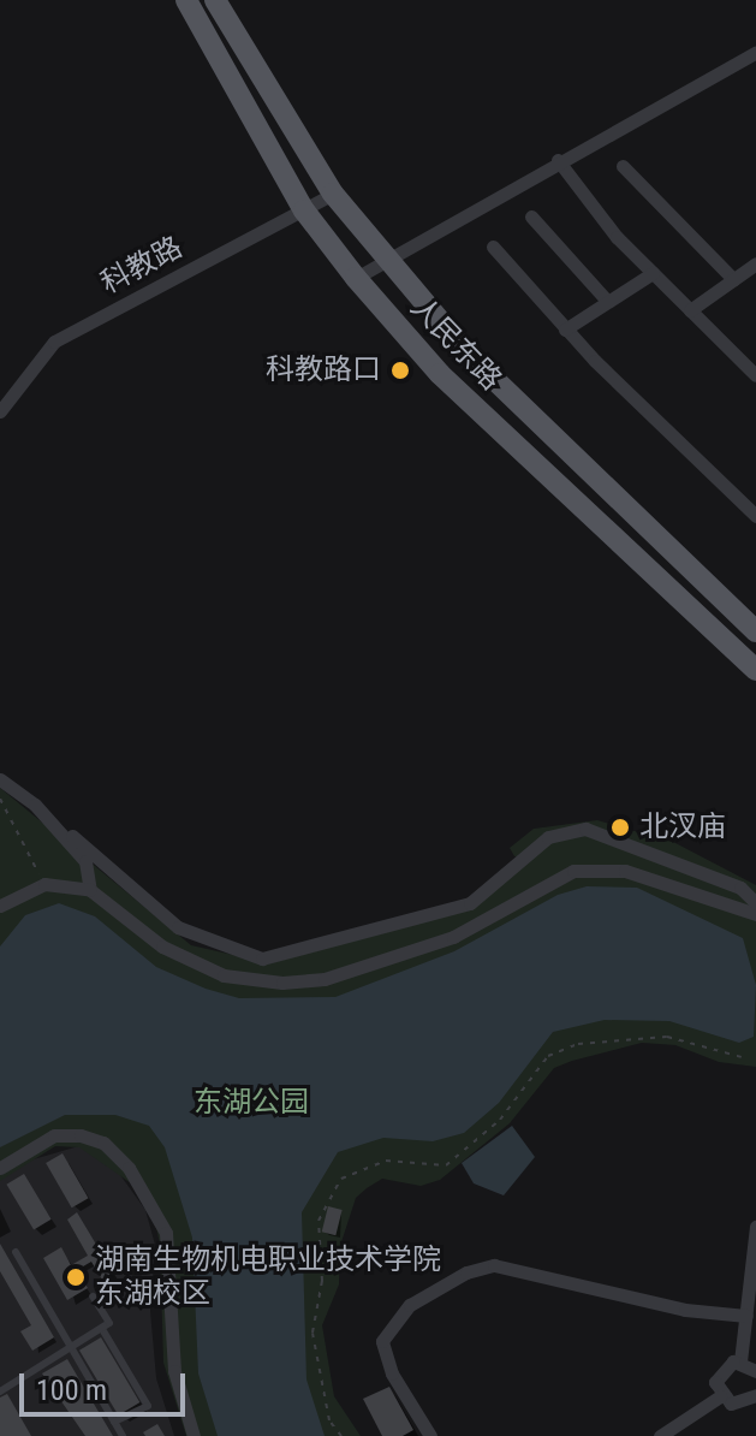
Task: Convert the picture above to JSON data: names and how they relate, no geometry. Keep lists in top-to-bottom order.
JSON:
{
  "streets": {
    "main road": ["人民东路"],
    "street": ["科教路"]
  },
  "crossings": [
    ["科教路", "人民东路"]
  ],
  "parks": ["东湖公园"],
  "places": ["科教路口", "北汊庙", "湖南生物机电职业技术学院 东湖校区"],
  "scale_bar": "100 m"
}
